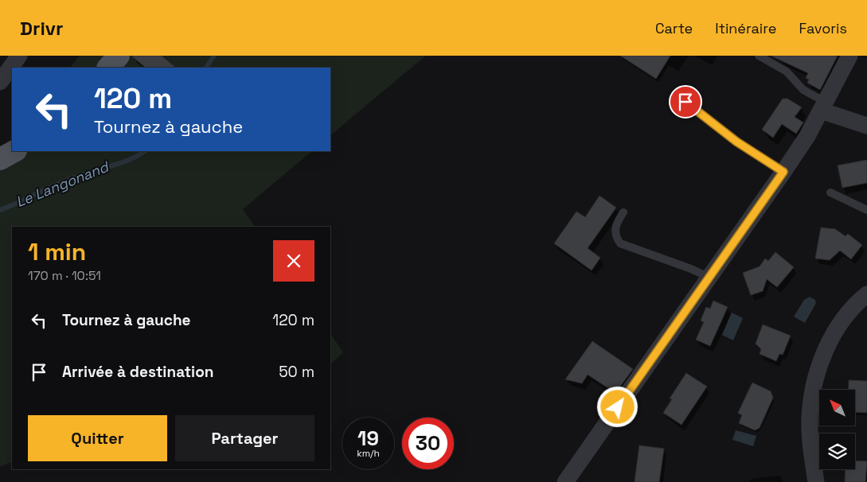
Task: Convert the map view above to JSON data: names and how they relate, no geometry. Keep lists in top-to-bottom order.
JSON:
{
  "water": ["Le Langonand"],
  "north": "top left",
  "page": {
    "header": "Drivr",
    "nav": ["Carte", "Itinéraire", "Favoris"],
    "turn": ["120 m", "Tournez à gauche"],
    "heading": ["1 min", "170 m · 10:51"],
    "list": [
      {
        "name": "Tournez à gauche",
        "value": "120 m"
      },
      {
        "name": "Arrivée à destination",
        "value": "50 m"
      }
    ],
    "buttons": ["Quitter", "Partager"],
    "speed": "19 km/h",
    "limit": "30"
  }
}
